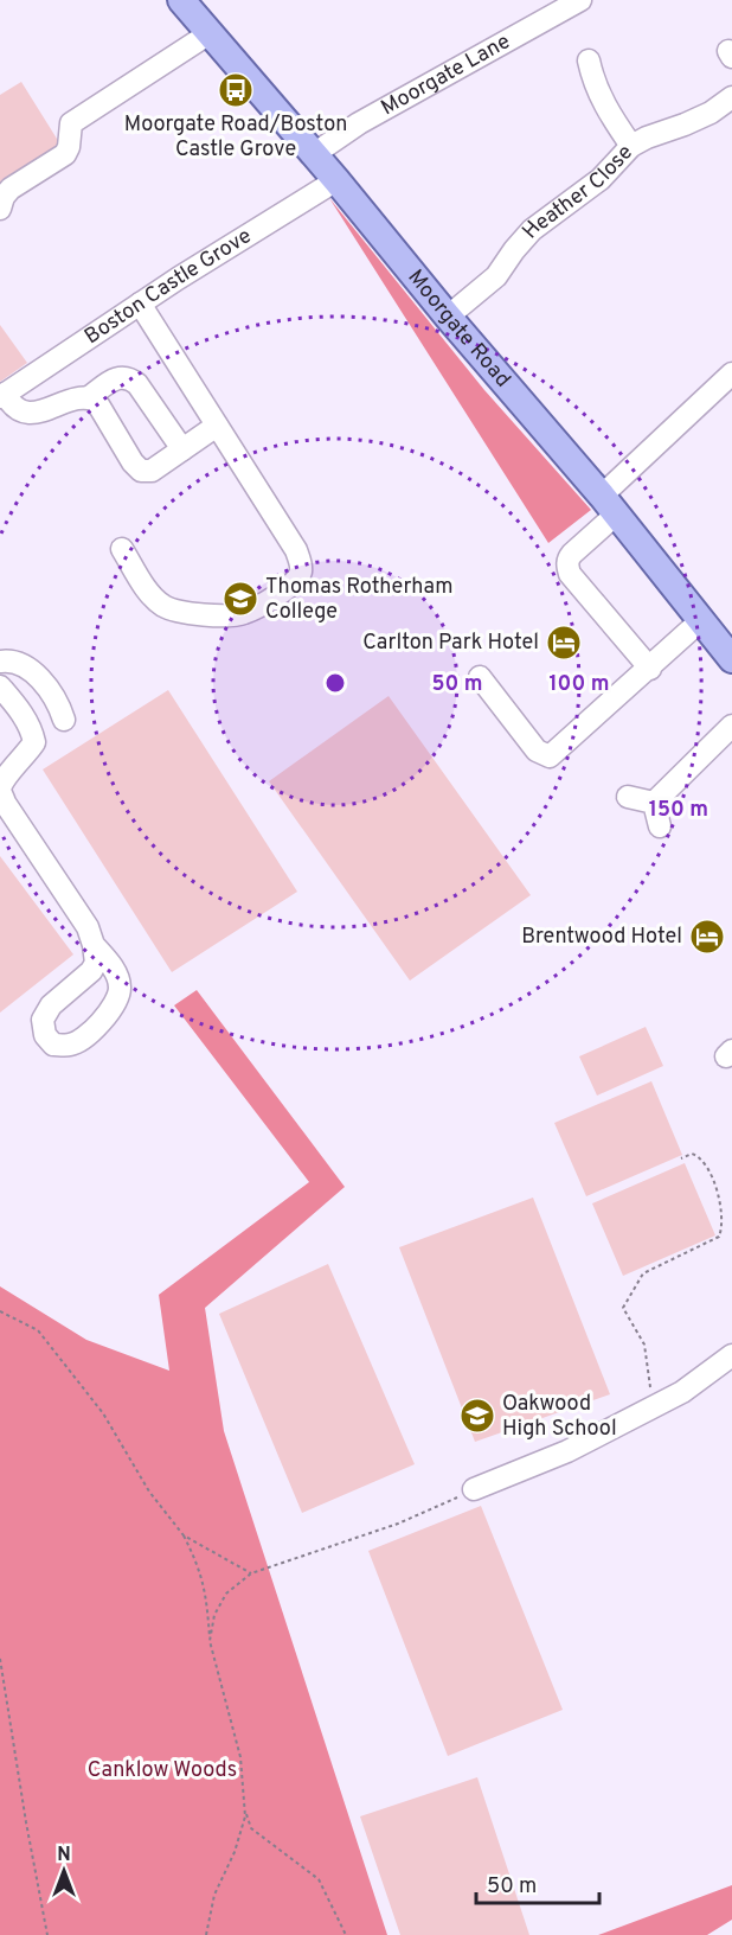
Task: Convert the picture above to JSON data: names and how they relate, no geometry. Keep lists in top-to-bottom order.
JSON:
{
  "streets": {
    "main road": ["Moorgate Road"],
    "street": ["Moorgate Lane", "Heather Close", "Boston Castle Grove"]
  },
  "crossings": [
    ["Moorgate Lane", "Moorgate Road"],
    ["Heather Close", "Moorgate Road"],
    ["Boston Castle Grove", "Moorgate Road"]
  ],
  "parks": ["Canklow Woods"],
  "places": {
    "bus stop": ["Moorgate Road/Boston Castle Grove"],
    "school or university": ["Thomas Rotherham College", "Oakwood High School"],
    "hotel": ["Carlton Park Hotel", "Brentwood Hotel"]
  },
  "scale_bar": "50 m",
  "north": "top",
  "rings": ["50 m", "100 m", "150 m"]
}
